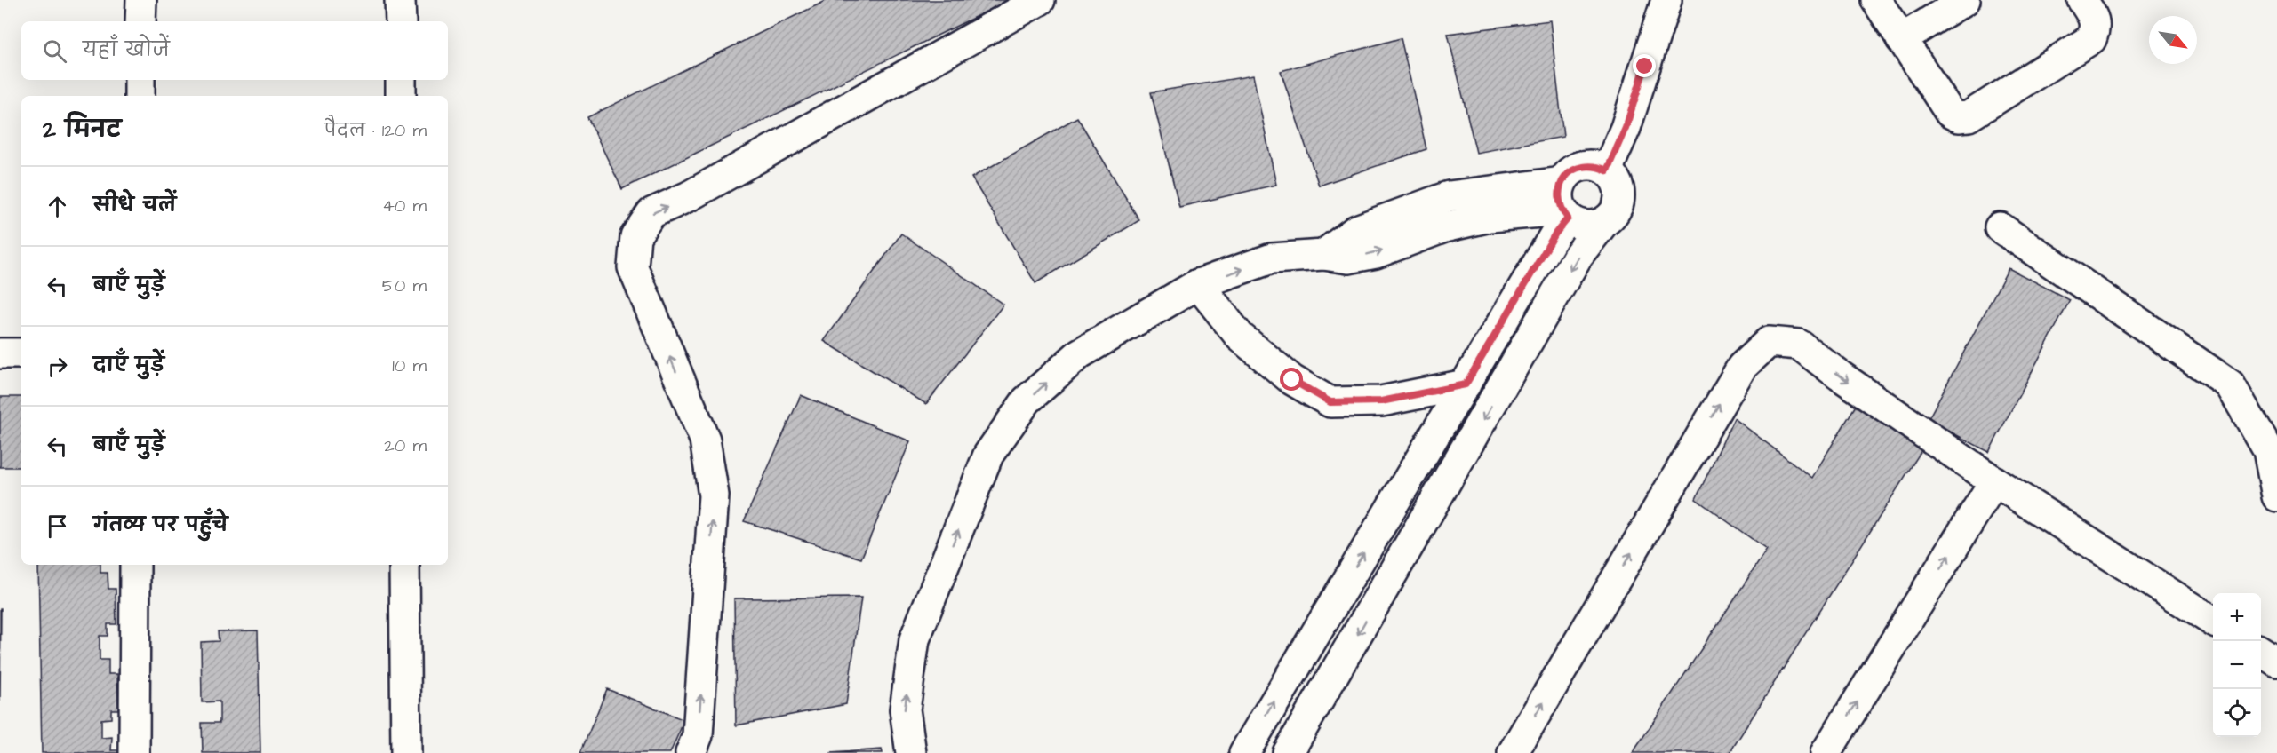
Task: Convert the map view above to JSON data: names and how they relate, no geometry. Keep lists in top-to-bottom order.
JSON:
{
  "north": "bottom right",
  "page": {
    "search": "यहाँ खोजें",
    "heading": ["2 मिनट", "पैदल · 120 m"],
    "list": [
      ["सीधे चलें", "40 m"],
      ["बाएँ मुड़ें", "50 m"],
      ["दाएँ मुड़ें", "10 m"],
      ["बाएँ मुड़ें", "20 m"],
      "गंतव्य पर पहुँचे"
    ],
    "map_buttons": ["+", "−"]
  }
}
